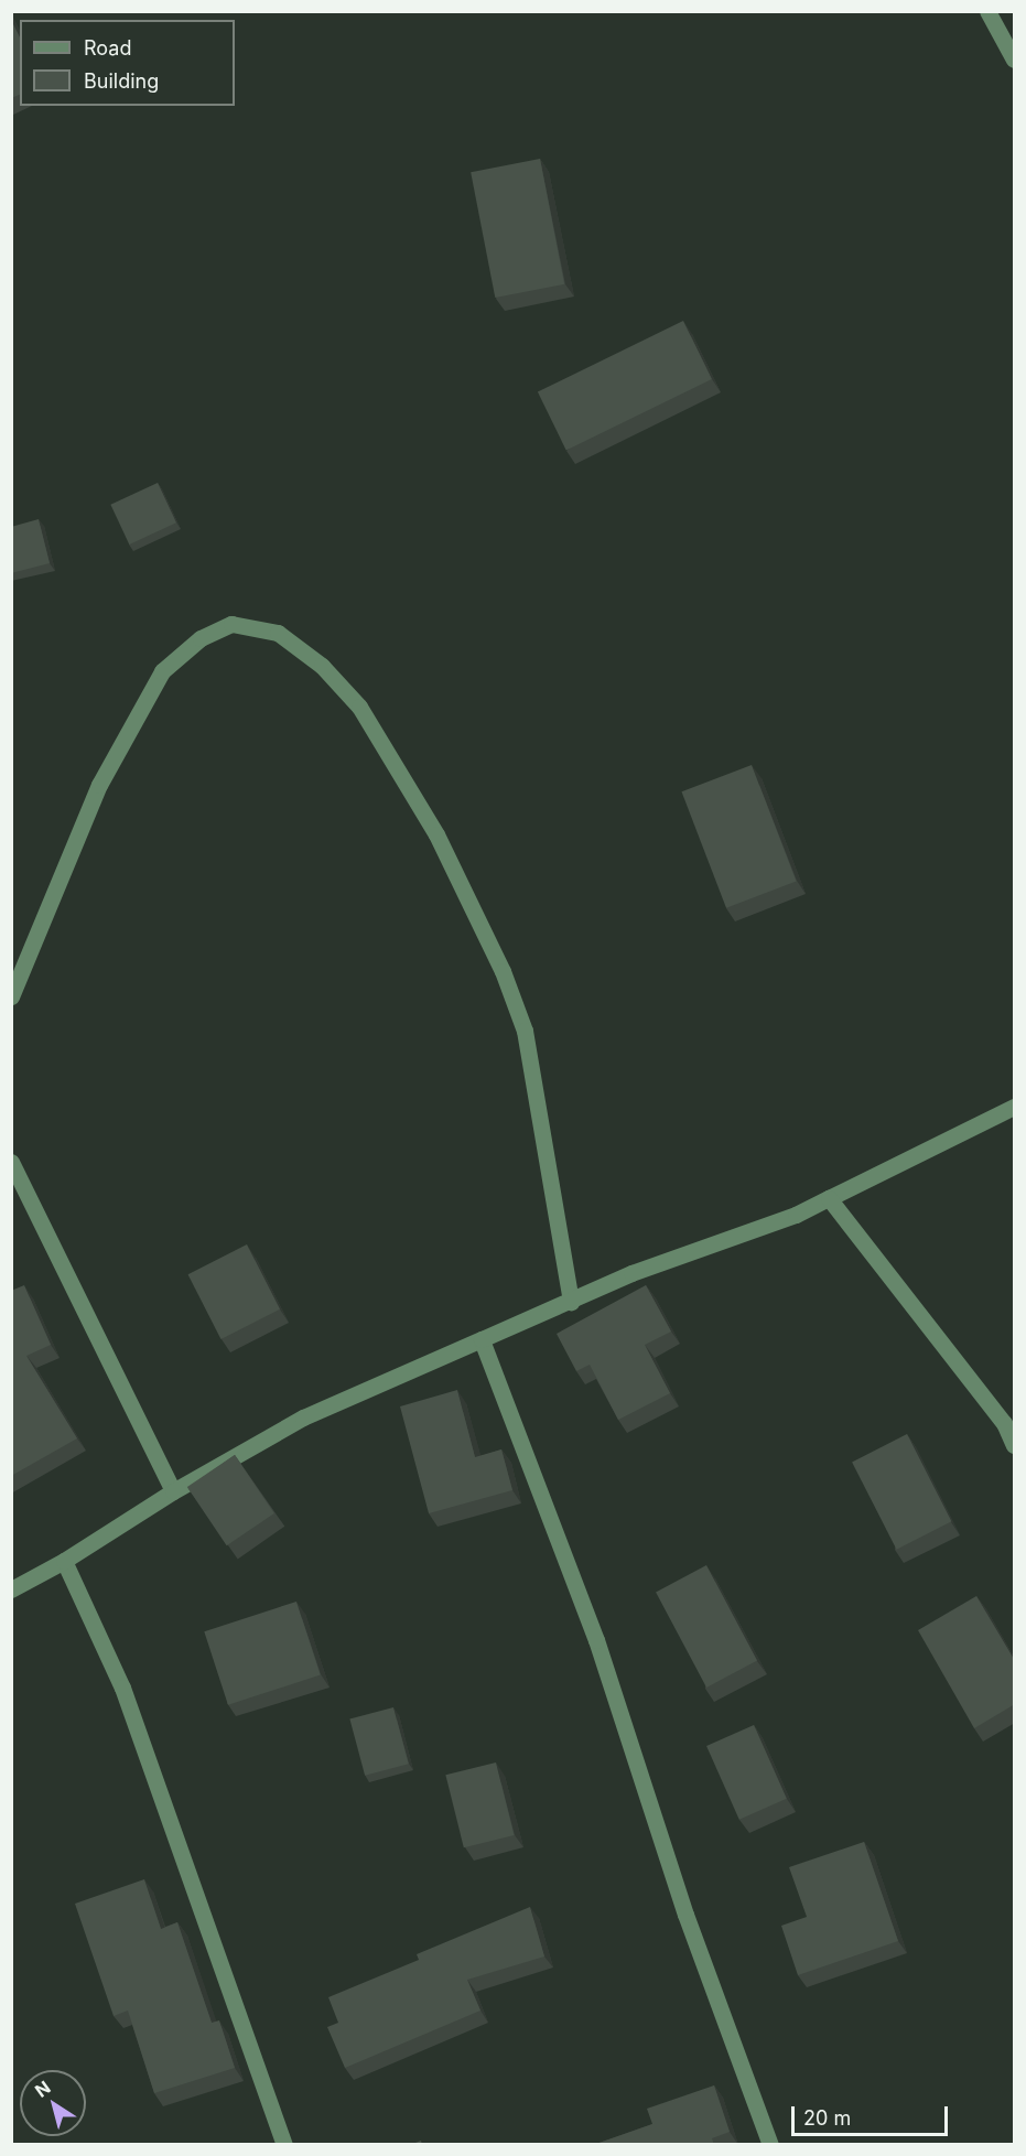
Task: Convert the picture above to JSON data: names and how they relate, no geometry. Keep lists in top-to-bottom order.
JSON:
{
  "legend": ["Road", "Building"],
  "scale_bar": "20 m",
  "north": "top left"
}
